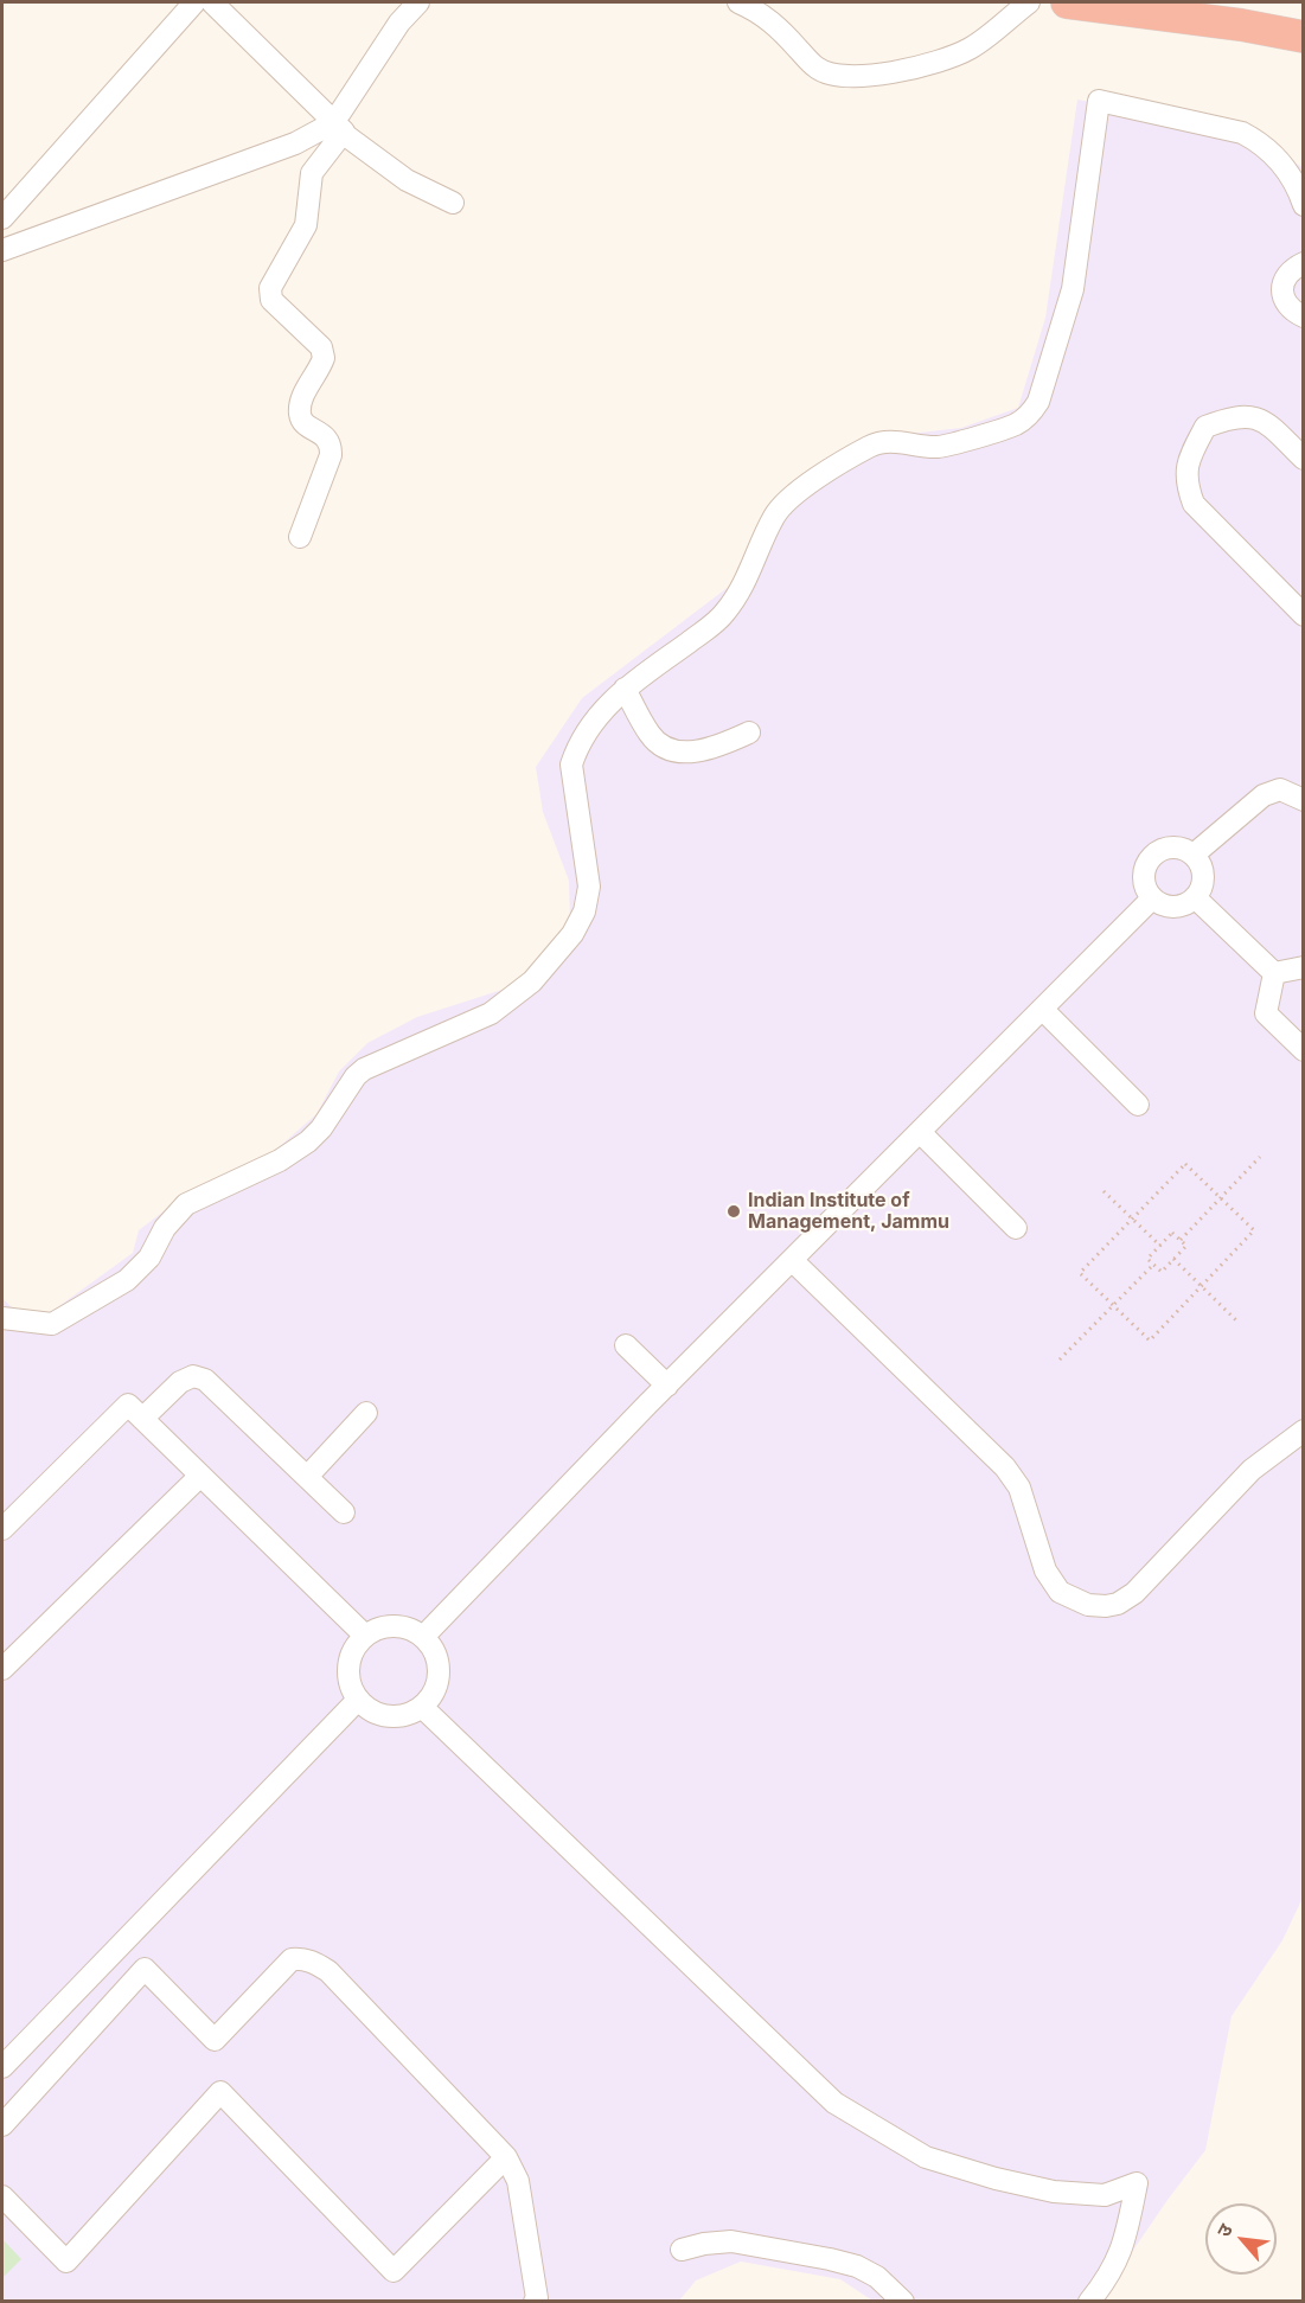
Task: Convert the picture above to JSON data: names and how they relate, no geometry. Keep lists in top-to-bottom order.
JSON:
{
  "places": ["Indian Institute of Management, Jammu"],
  "north": "top left"
}
